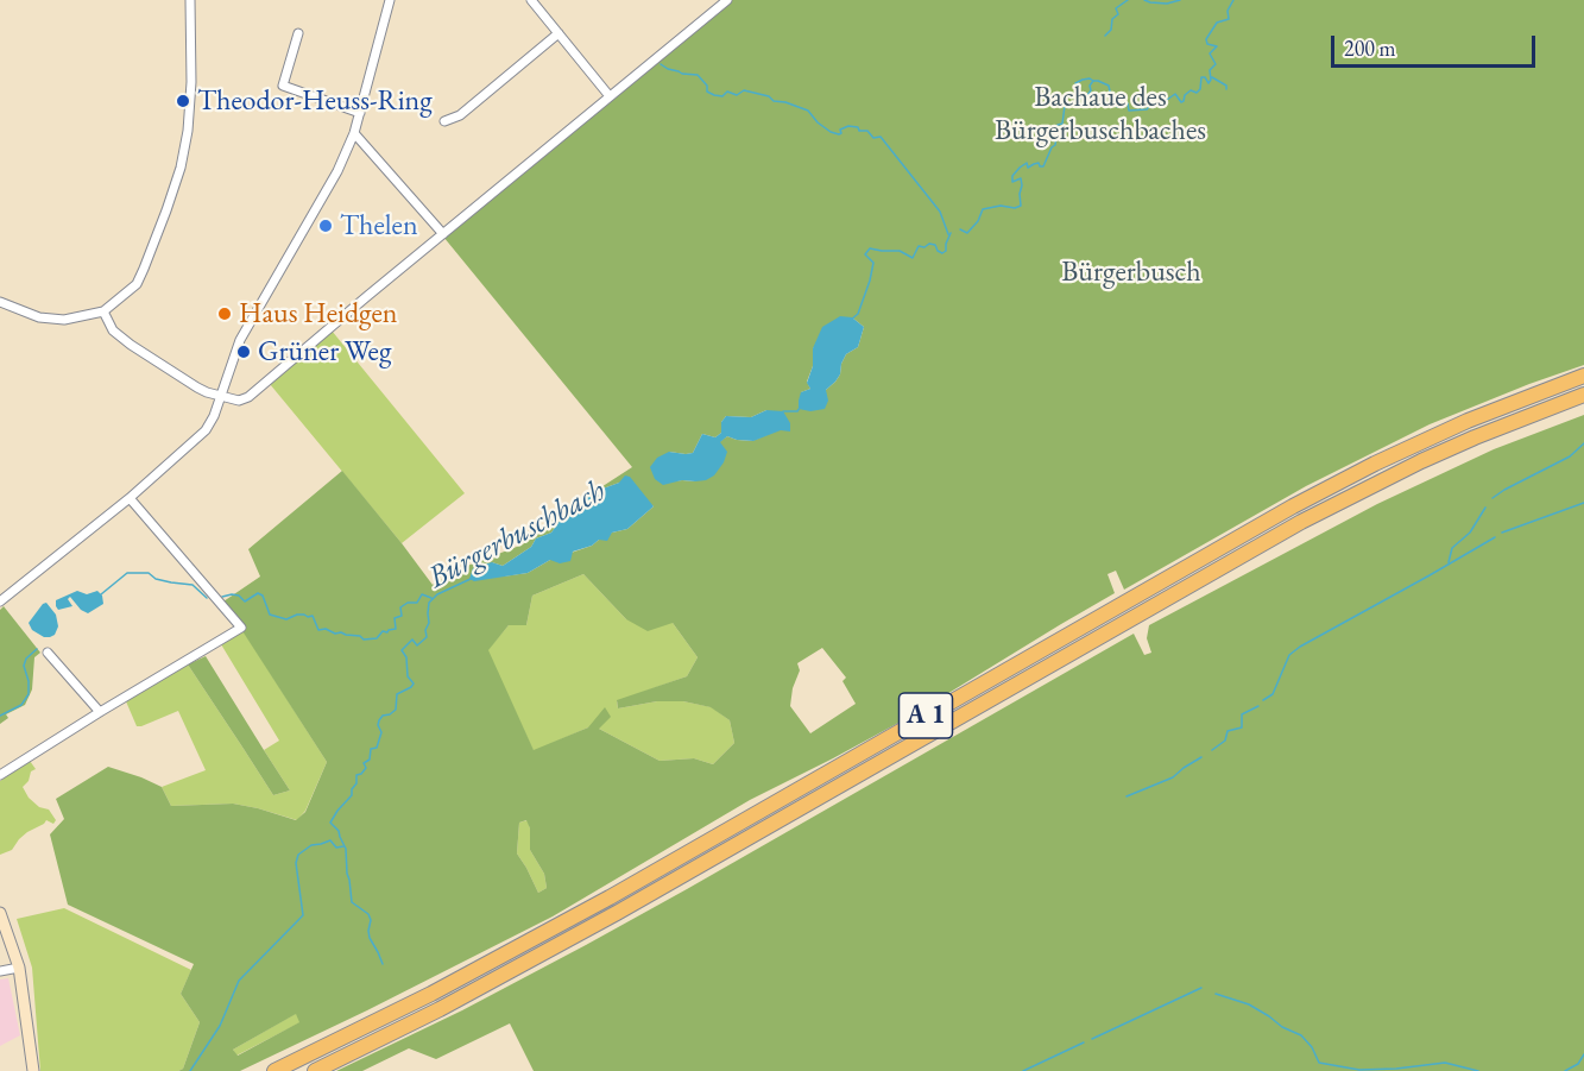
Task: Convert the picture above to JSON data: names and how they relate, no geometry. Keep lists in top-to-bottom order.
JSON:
{
  "streets": {
    "highway": ["A 1"]
  },
  "water": ["Bürgerbuschbach"],
  "parks": ["Bachaue des Bürgerbuschbaches", "Bürgerbusch"],
  "places": [
    "Theodor-Heuss-Ring",
    "Thelen",
    "Haus Heidgen",
    "Grüner Weg"
  ],
  "scale_bar": "200 m"
}
